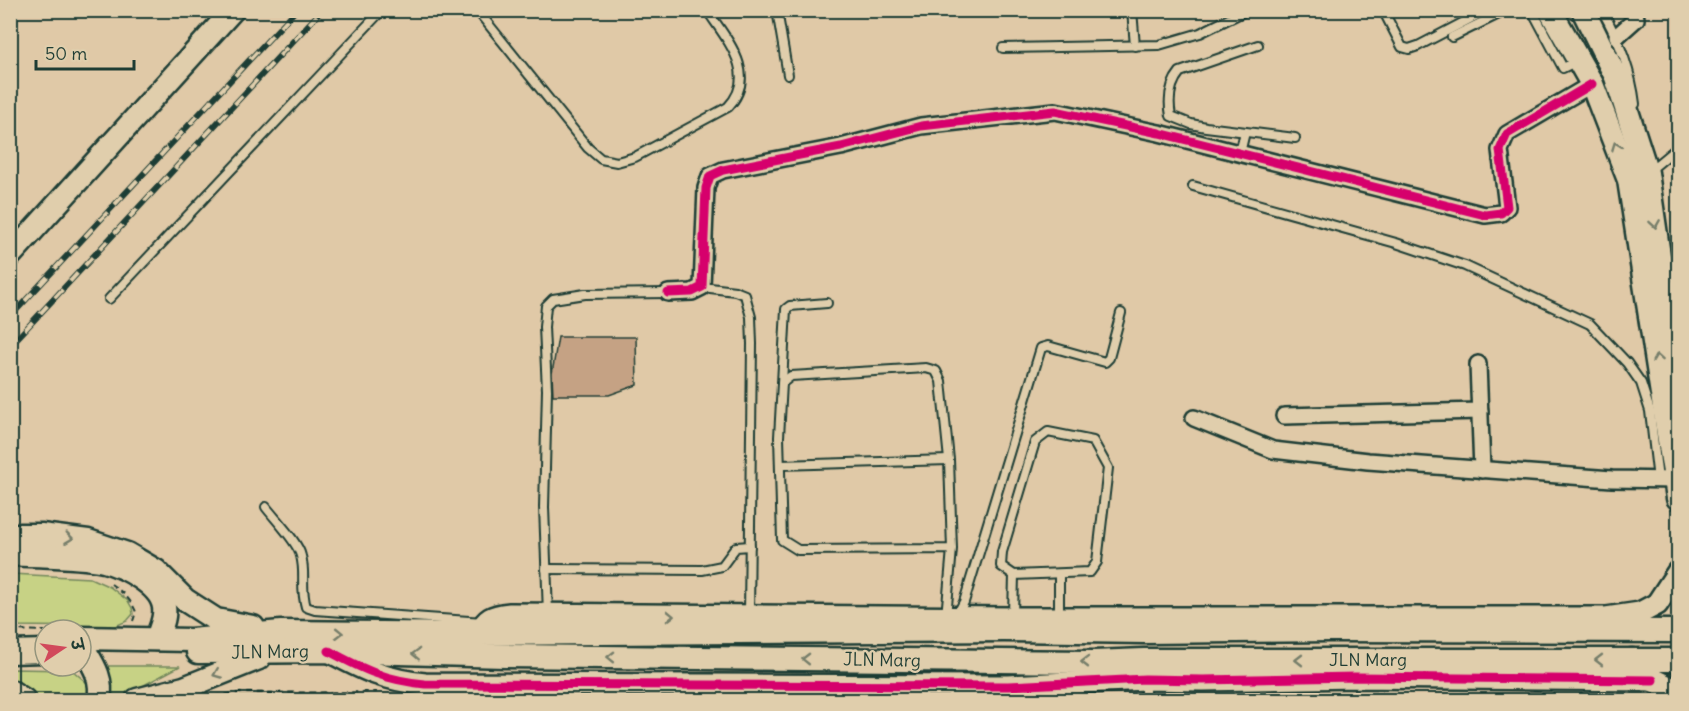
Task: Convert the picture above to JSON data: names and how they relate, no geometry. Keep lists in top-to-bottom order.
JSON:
{
  "streets": {
    "main road": ["JLN Marg"]
  },
  "scale_bar": "50 m",
  "north": "right"
}
